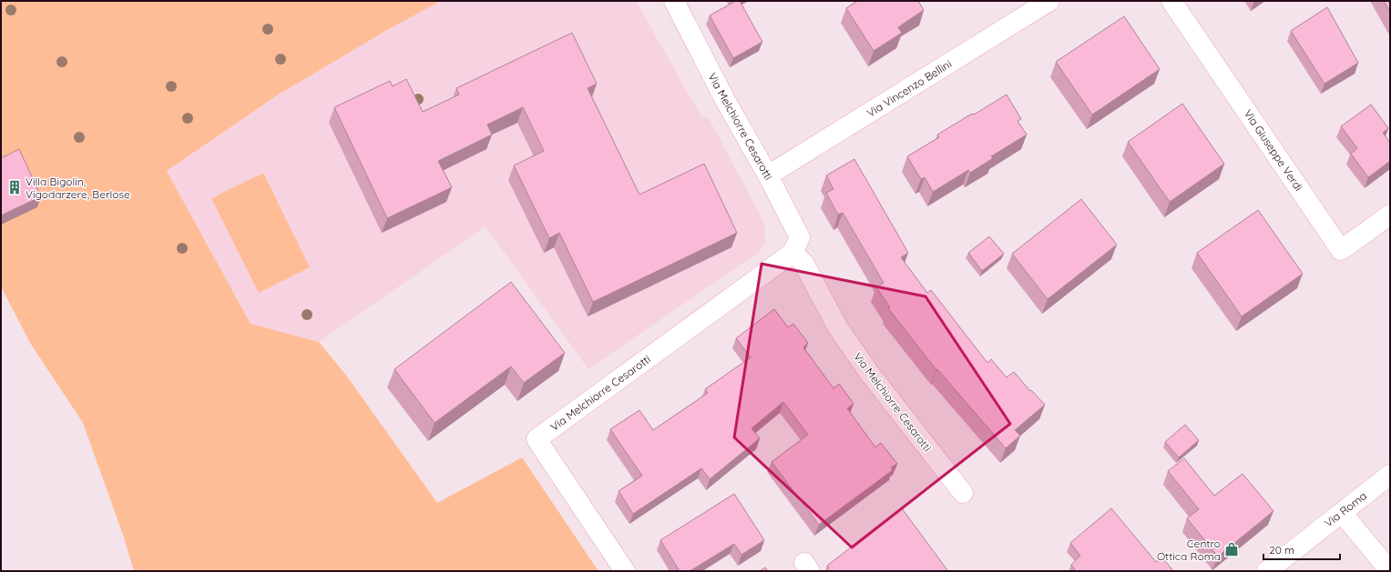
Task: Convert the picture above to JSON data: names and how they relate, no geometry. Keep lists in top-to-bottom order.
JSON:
{
  "streets": {
    "street": [
      "Via Vincenzo Bellini",
      "Via Melchiorre Cesarotti",
      "Via Giuseppe Verdi",
      "Via Roma"
    ]
  },
  "crossings": [
    ["Via Vincenzo Bellini", "Via Melchiorre Cesarotti"]
  ],
  "places": {
    "building": ["Villa Bigolin, Vigodarzere, Berlose"],
    "shop": ["Centro Ottica Roma"]
  },
  "scale_bar": "20 m"
}
